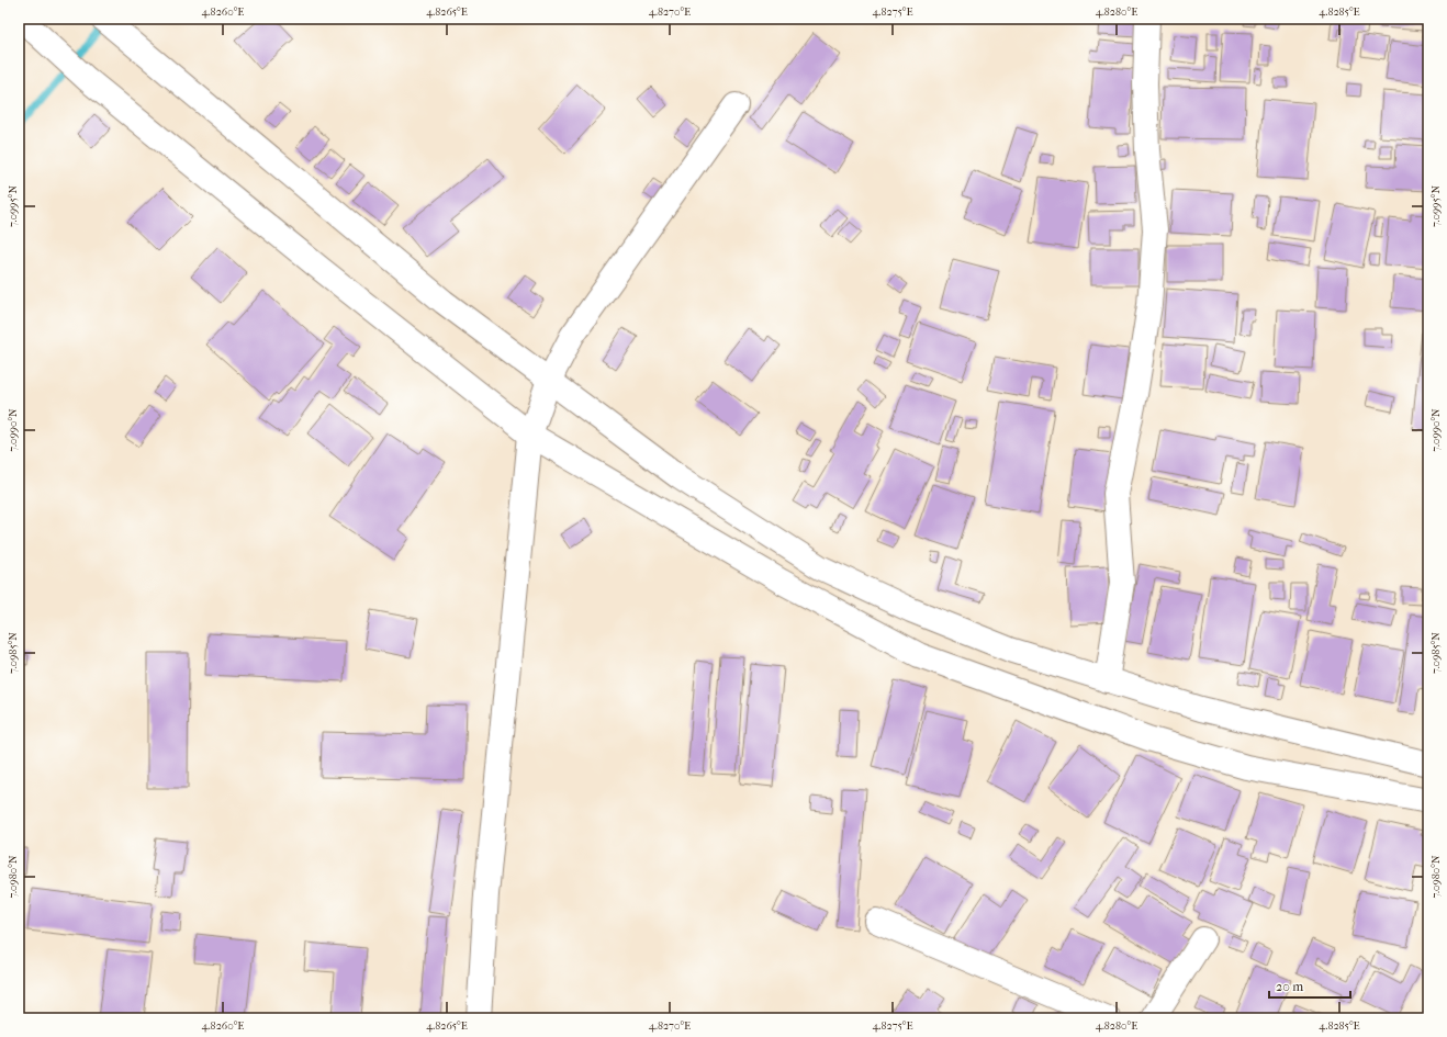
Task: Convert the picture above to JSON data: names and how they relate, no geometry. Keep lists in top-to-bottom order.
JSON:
{
  "scale_bar": "20 m",
  "coordinates": [
    "4.8260°E",
    "4.8265°E",
    "4.8270°E",
    "4.8275°E",
    "4.8280°E",
    "4.8285°E",
    "7.0995°N",
    "7.0990°N",
    "7.0985°N",
    "7.0980°N"
  ]
}
